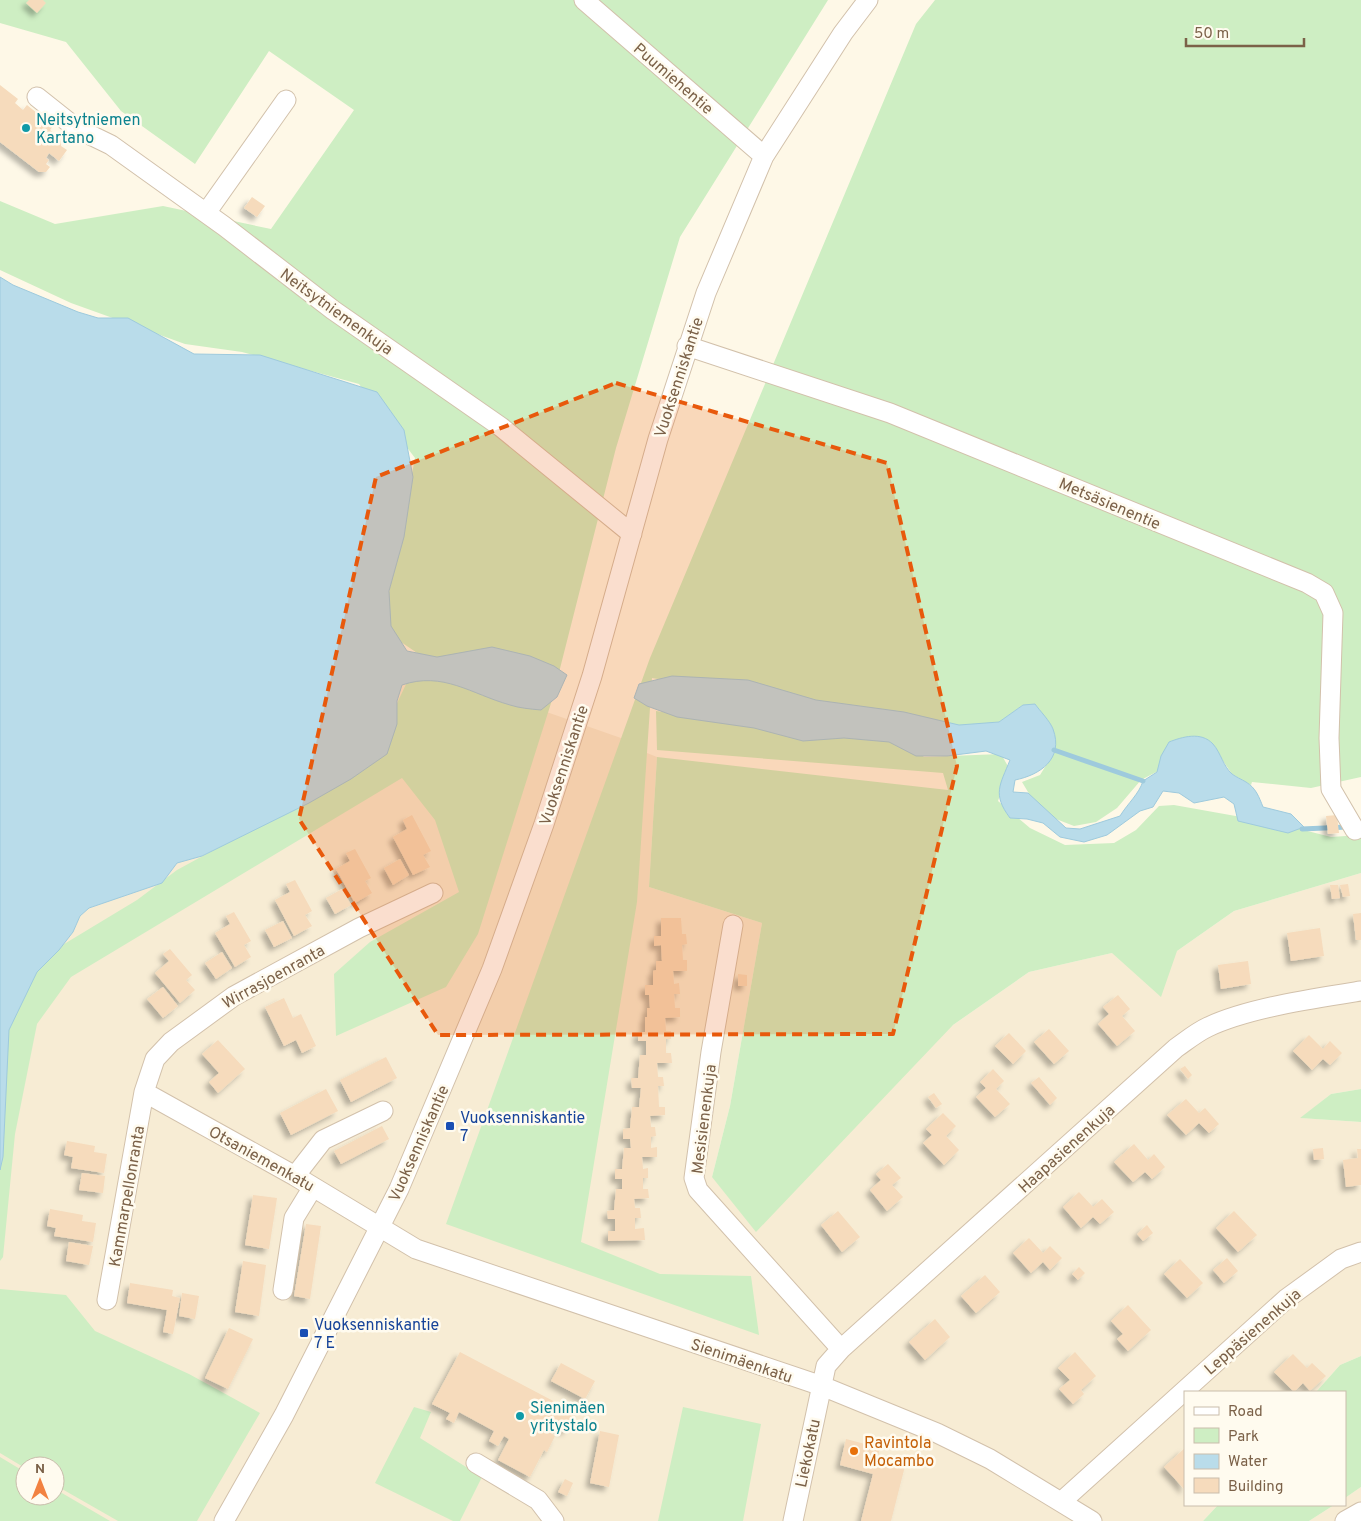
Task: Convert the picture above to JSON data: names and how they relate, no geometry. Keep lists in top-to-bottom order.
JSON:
{
  "streets": {
    "street": [
      "Puumiehentie",
      "Neitsytniemenkuja",
      "Vuoksenniskantie",
      "Metsäsienentie",
      "Wirrasjoenranta",
      "Mesisienenkuja",
      "Haapasienenkuja",
      "Otsaniemenkatu",
      "Kammarpellonranta",
      "Leppäsienenkuja",
      "Sienimäenkatu",
      "Liekokatu"
    ]
  },
  "crossings": [
    ["Puumiehentie", "Vuoksenniskantie"],
    ["Neitsytniemenkuja", "Vuoksenniskantie"],
    ["Vuoksenniskantie", "Metsäsienentie"],
    ["Vuoksenniskantie", "Otsaniemenkatu"],
    ["Vuoksenniskantie", "Sienimäenkatu"],
    ["Wirrasjoenranta", "Otsaniemenkatu"],
    ["Wirrasjoenranta", "Kammarpellonranta"],
    ["Mesisienenkuja", "Haapasienenkuja"],
    ["Haapasienenkuja", "Sienimäenkatu"],
    ["Haapasienenkuja", "Liekokatu"],
    ["Otsaniemenkatu", "Kammarpellonranta"],
    ["Otsaniemenkatu", "Sienimäenkatu"],
    ["Leppäsienenkuja", "Sienimäenkatu"],
    ["Sienimäenkatu", "Liekokatu"]
  ],
  "places": {
    "other": ["Neitsytniemen Kartano", "Sienimäen yritystalo", "Ravintola Mocambo"],
    "transit": ["Vuoksenniskantie 7", "Vuoksenniskantie 7 E"]
  },
  "legend": [
    "Road",
    "Park",
    "Water",
    "Building"
  ],
  "scale_bar": "50 m",
  "north": "top"
}
